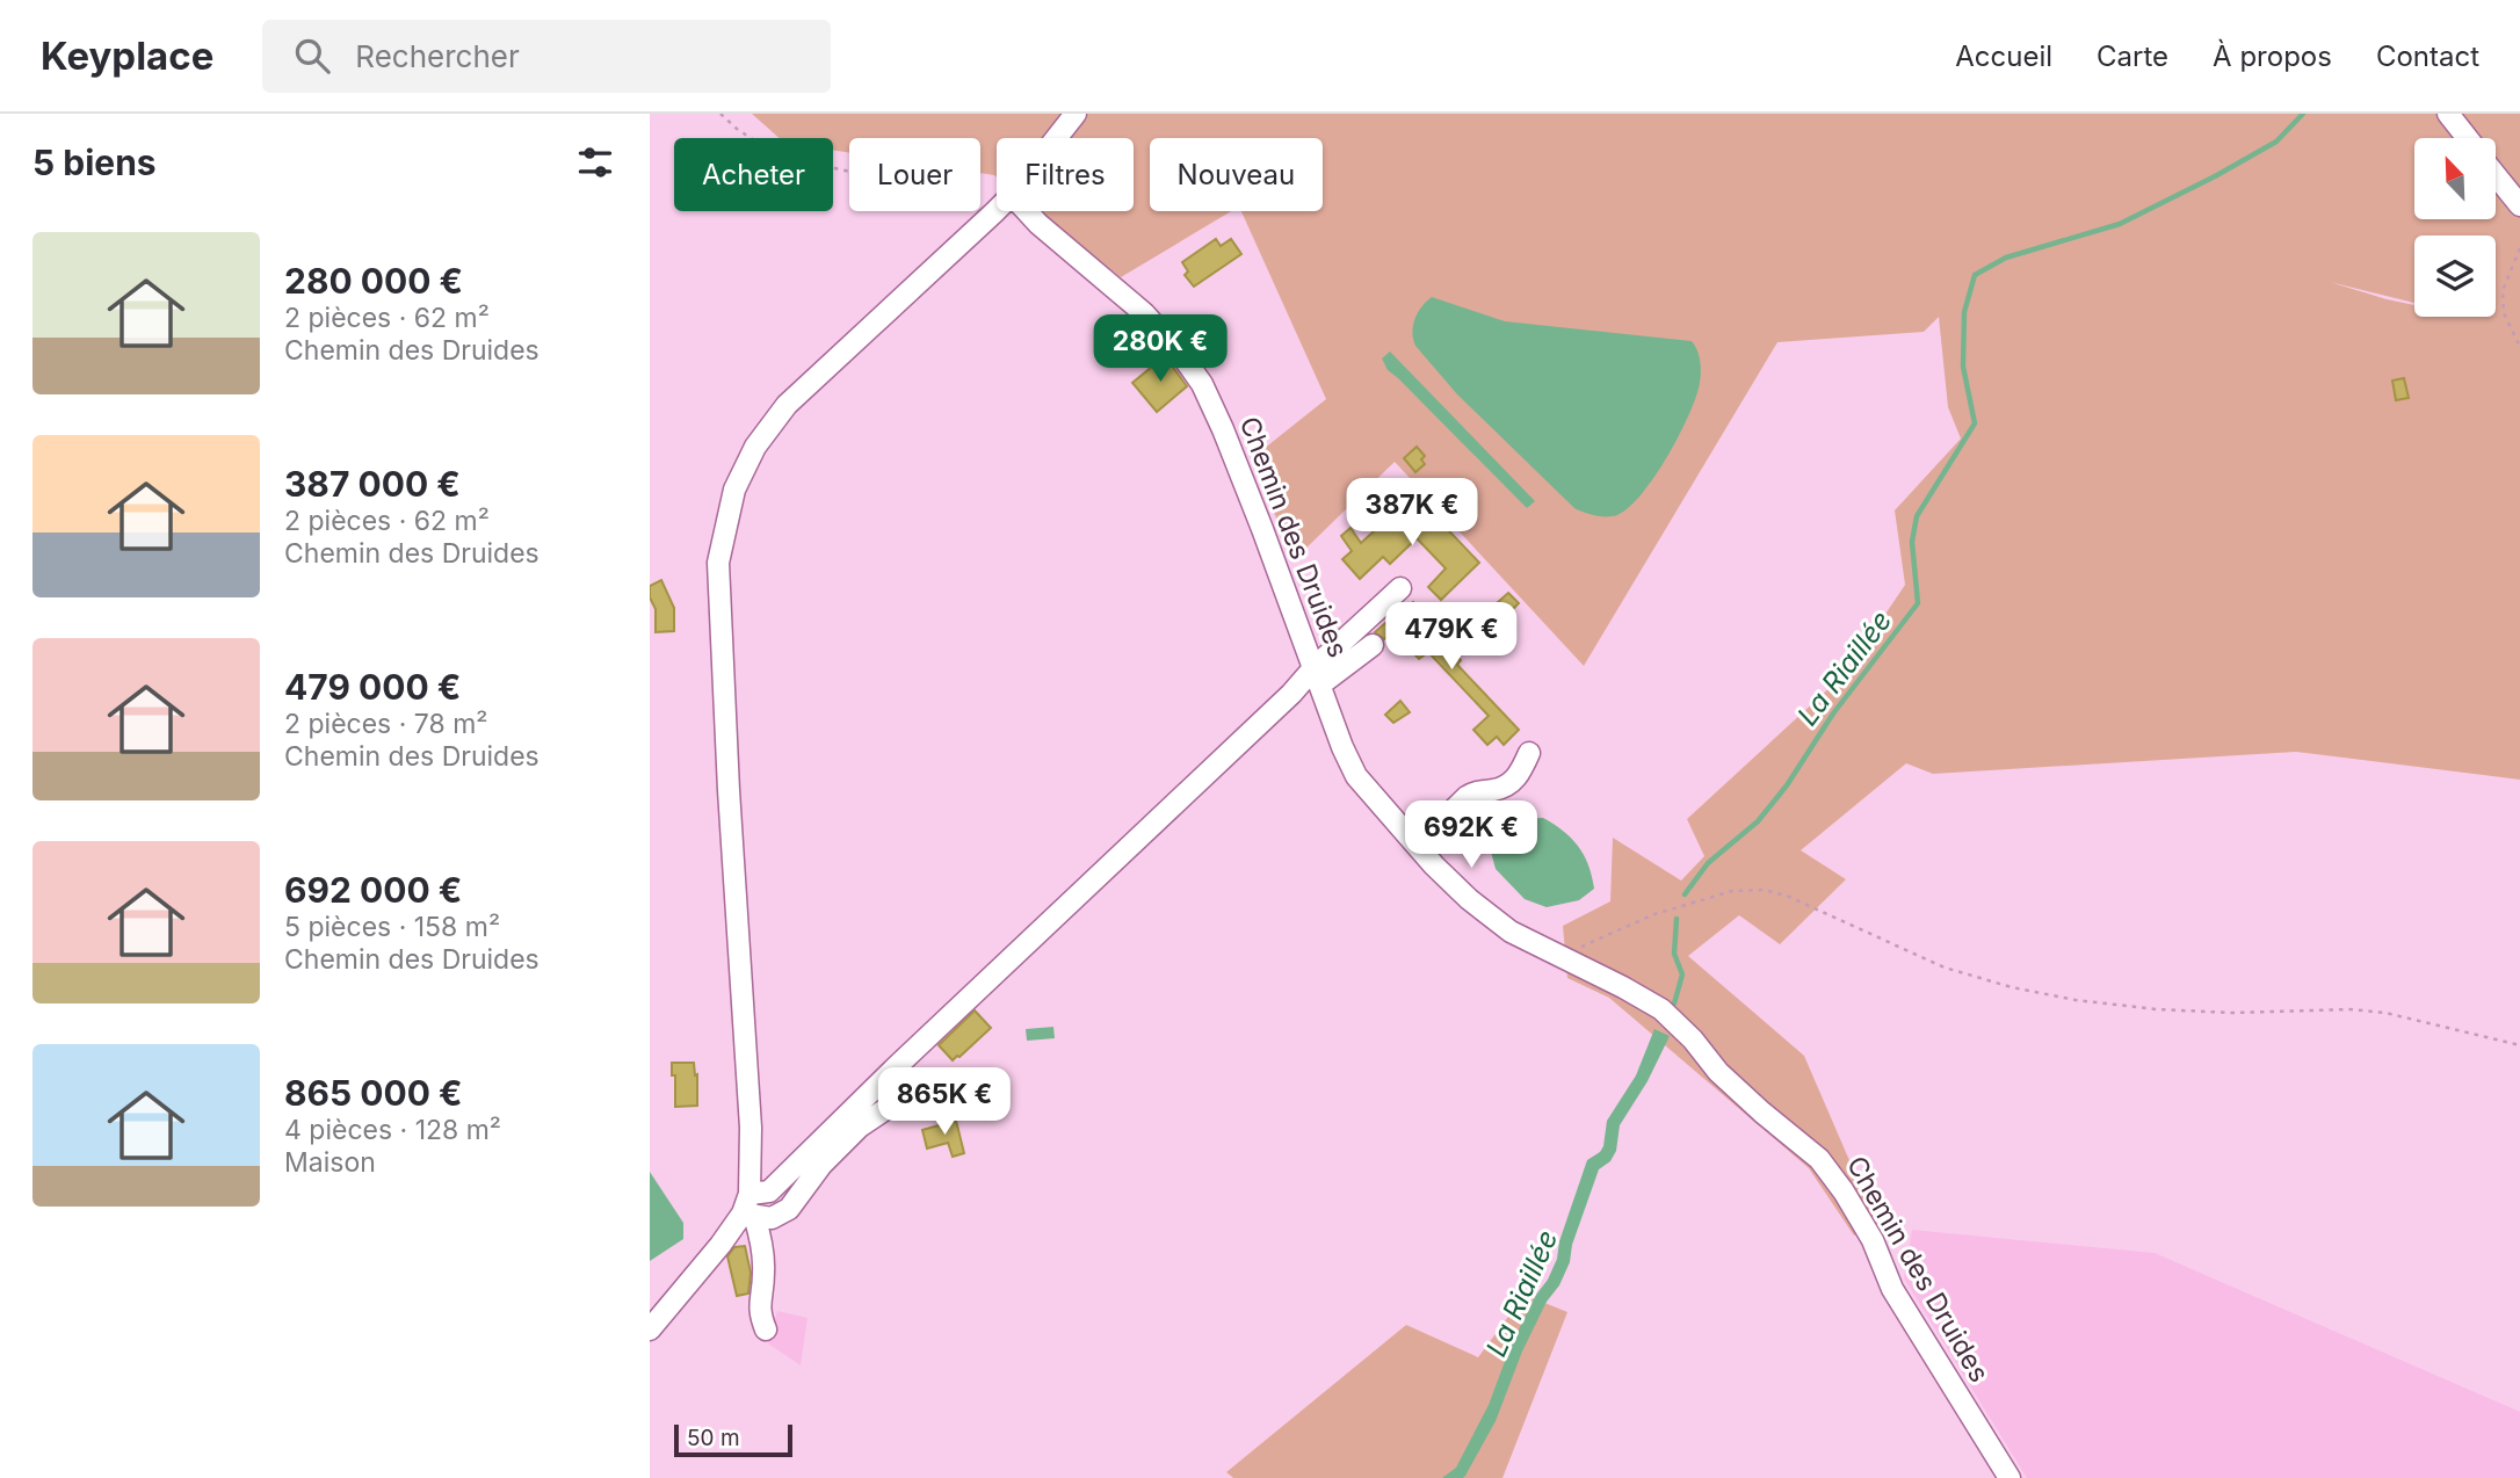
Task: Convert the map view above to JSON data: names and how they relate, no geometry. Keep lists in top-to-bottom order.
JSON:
{
  "streets": {
    "street": ["Chemin des Druides"]
  },
  "water": ["La Riaillée"],
  "scale_bar": "50 m",
  "north": "top left",
  "page": {
    "header": "Keyplace",
    "search": "Rechercher",
    "nav": [
      "Accueil",
      "Carte",
      "À propos",
      "Contact"
    ],
    "heading": "5 biens",
    "chip": [
      "Acheter",
      "Louer",
      "Filtres",
      "Nouveau"
    ],
    "list": [
      {
        "name": "280 000 €",
        "note": "2 pièces · 62 m² · Chemin des Druides"
      },
      {
        "name": "387 000 €",
        "note": "2 pièces · 62 m² · Chemin des Druides"
      },
      {
        "name": "479 000 €",
        "note": "2 pièces · 78 m² · Chemin des Druides"
      },
      {
        "name": "692 000 €",
        "note": "5 pièces · 158 m² · Chemin des Druides"
      },
      {
        "name": "865 000 €",
        "note": "4 pièces · 128 m² · Maison"
      }
    ],
    "price": [
      "280K €",
      "387K €",
      "479K €",
      "692K €",
      "865K €"
    ],
    "scale": "50 m"
  }
}
